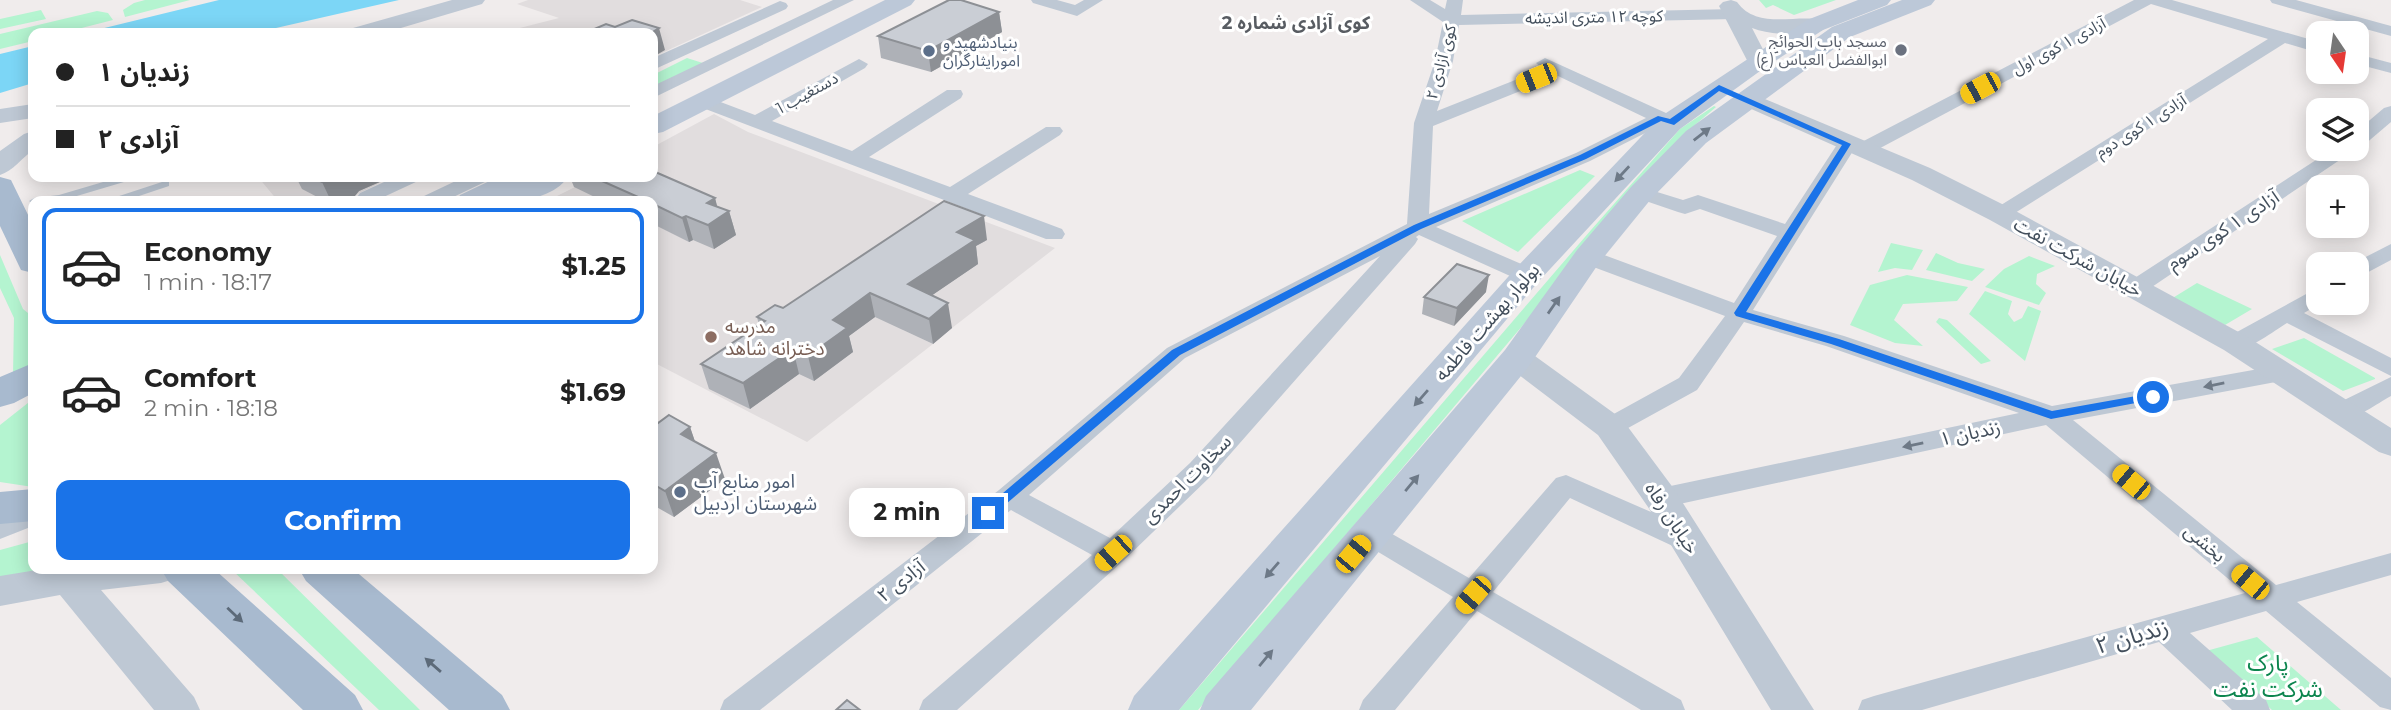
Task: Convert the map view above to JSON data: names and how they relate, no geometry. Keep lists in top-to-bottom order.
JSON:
{
  "streets": {
    "main road": ["بولوار بهشت فاطمه"],
    "street": [
      "کوچه ۱۲ متری اندیشه",
      "آزادی ۱ کوی اول",
      "کوی آزادی ۲",
      "دستغیب 1",
      "آزادی ۱ کوی دوم",
      "آزادی ۱ کوی سوم",
      "خیابان شرکت نفت",
      "زندیان ۱",
      "سخاوت احمدی",
      "خیابان رفاه",
      "بخشی",
      "آزادی ۲",
      "زندیان ۲"
    ]
  },
  "crossings": [
    ["کوچه ۱۲ متری اندیشه", "کوی آزادی ۲"],
    ["آزادی ۱ کوی اول", "خیابان شرکت نفت"],
    ["کوی آزادی ۲", "سخاوت احمدی"],
    ["کوی آزادی ۲", "آزادی ۲"],
    ["آزادی ۱ کوی دوم", "خیابان شرکت نفت"],
    ["آزادی ۱ کوی سوم", "خیابان شرکت نفت"],
    ["خیابان شرکت نفت", "بولوار بهشت فاطمه"],
    ["خیابان شرکت نفت", "زندیان ۱"],
    ["بولوار بهشت فاطمه", "خیابان رفاه"],
    ["بولوار بهشت فاطمه", "آزادی ۲"],
    ["زندیان ۱", "خیابان رفاه"],
    ["زندیان ۱", "بخشی"],
    ["سخاوت احمدی", "آزادی ۲"],
    ["بخشی", "زندیان ۲"]
  ],
  "one_way": ["زندیان ۱"],
  "districts": ["کوی آزادی شماره 2"],
  "parks": ["پارک شرکت نفت"],
  "places": [
    "مسجد باب الحوائج ابوالفضل العباس (ع)",
    "بنیادشهید و امورایثارگران",
    "مدرسه دخترانه شاهد",
    "امور منابع آب شهرستان اردبیل"
  ],
  "north": "bottom",
  "page": {
    "map_buttons": ["+", "−"],
    "banner": ["زندیان ۱", "آزادی ۲"],
    "list": [
      {
        "name": "Economy",
        "note": "1 min · 18:17",
        "value": "$1.25"
      },
      {
        "name": "Comfort",
        "note": "2 min · 18:18",
        "value": "$1.69"
      }
    ],
    "buttons": "Confirm",
    "bubble": "2 min"
  }
}
